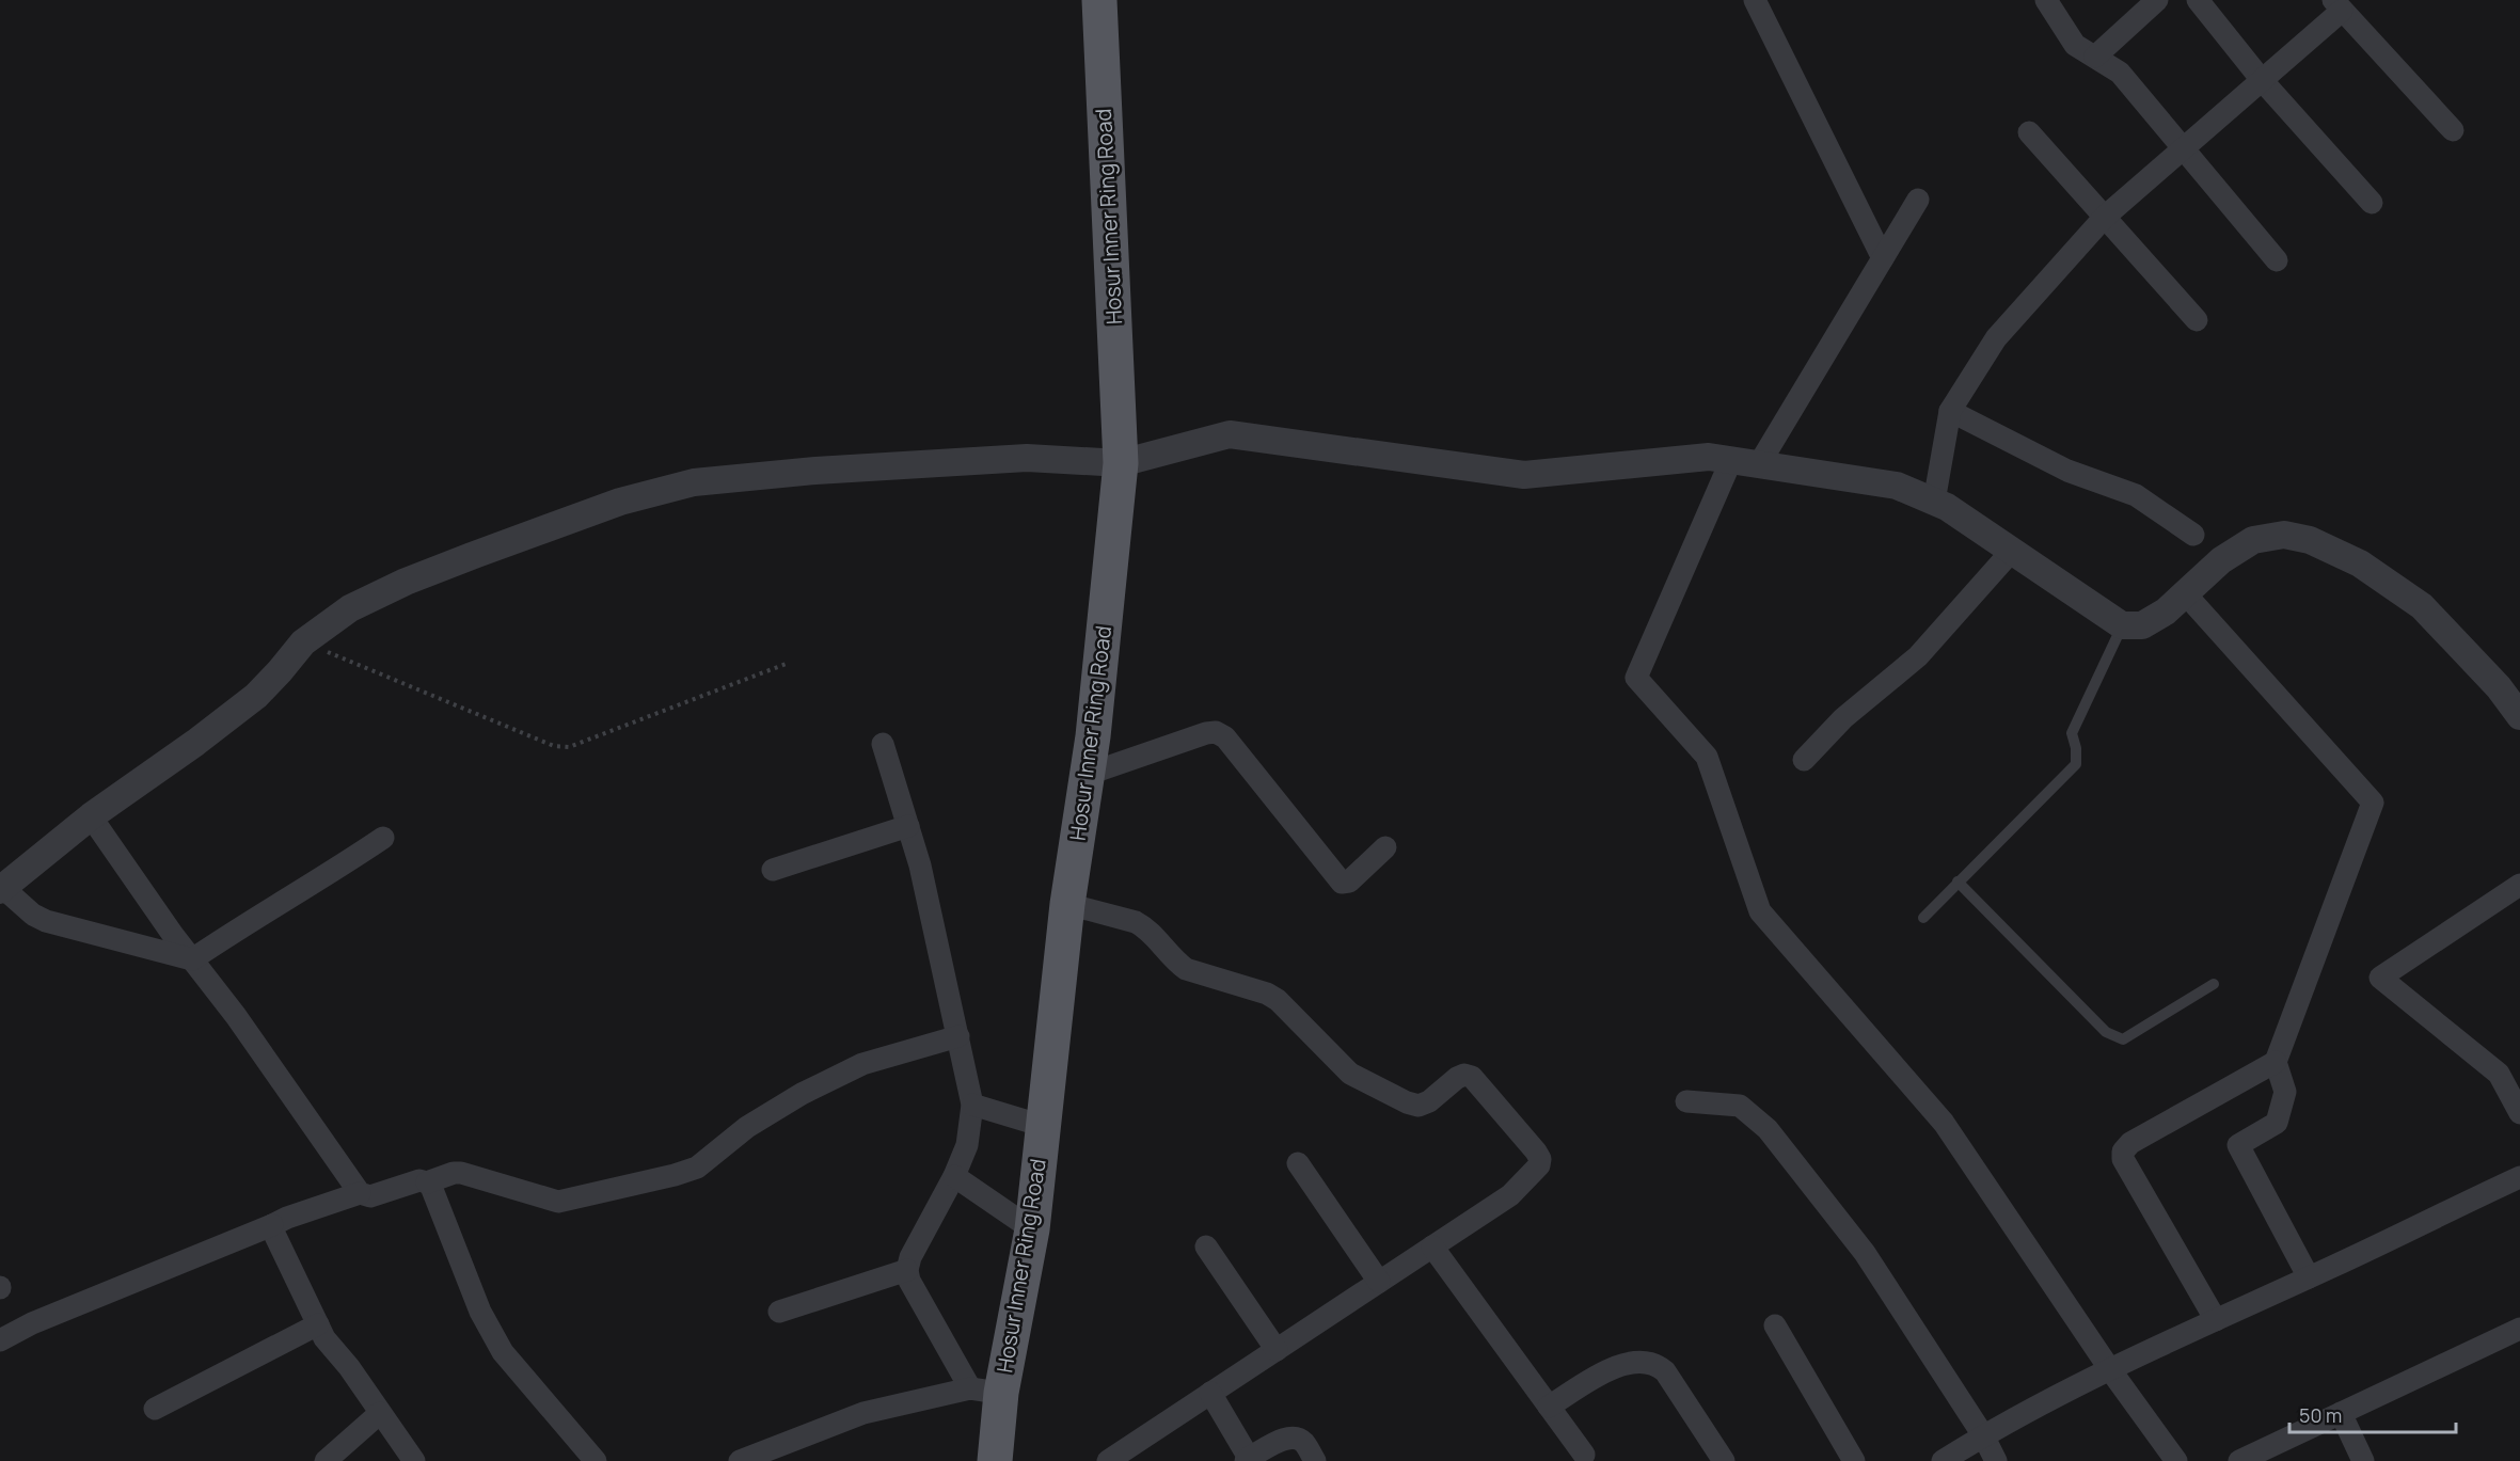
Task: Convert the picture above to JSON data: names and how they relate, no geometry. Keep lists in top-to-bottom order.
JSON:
{
  "streets": {
    "main road": ["Hosur Inner Ring Road"]
  },
  "scale_bar": "50 m"
}
